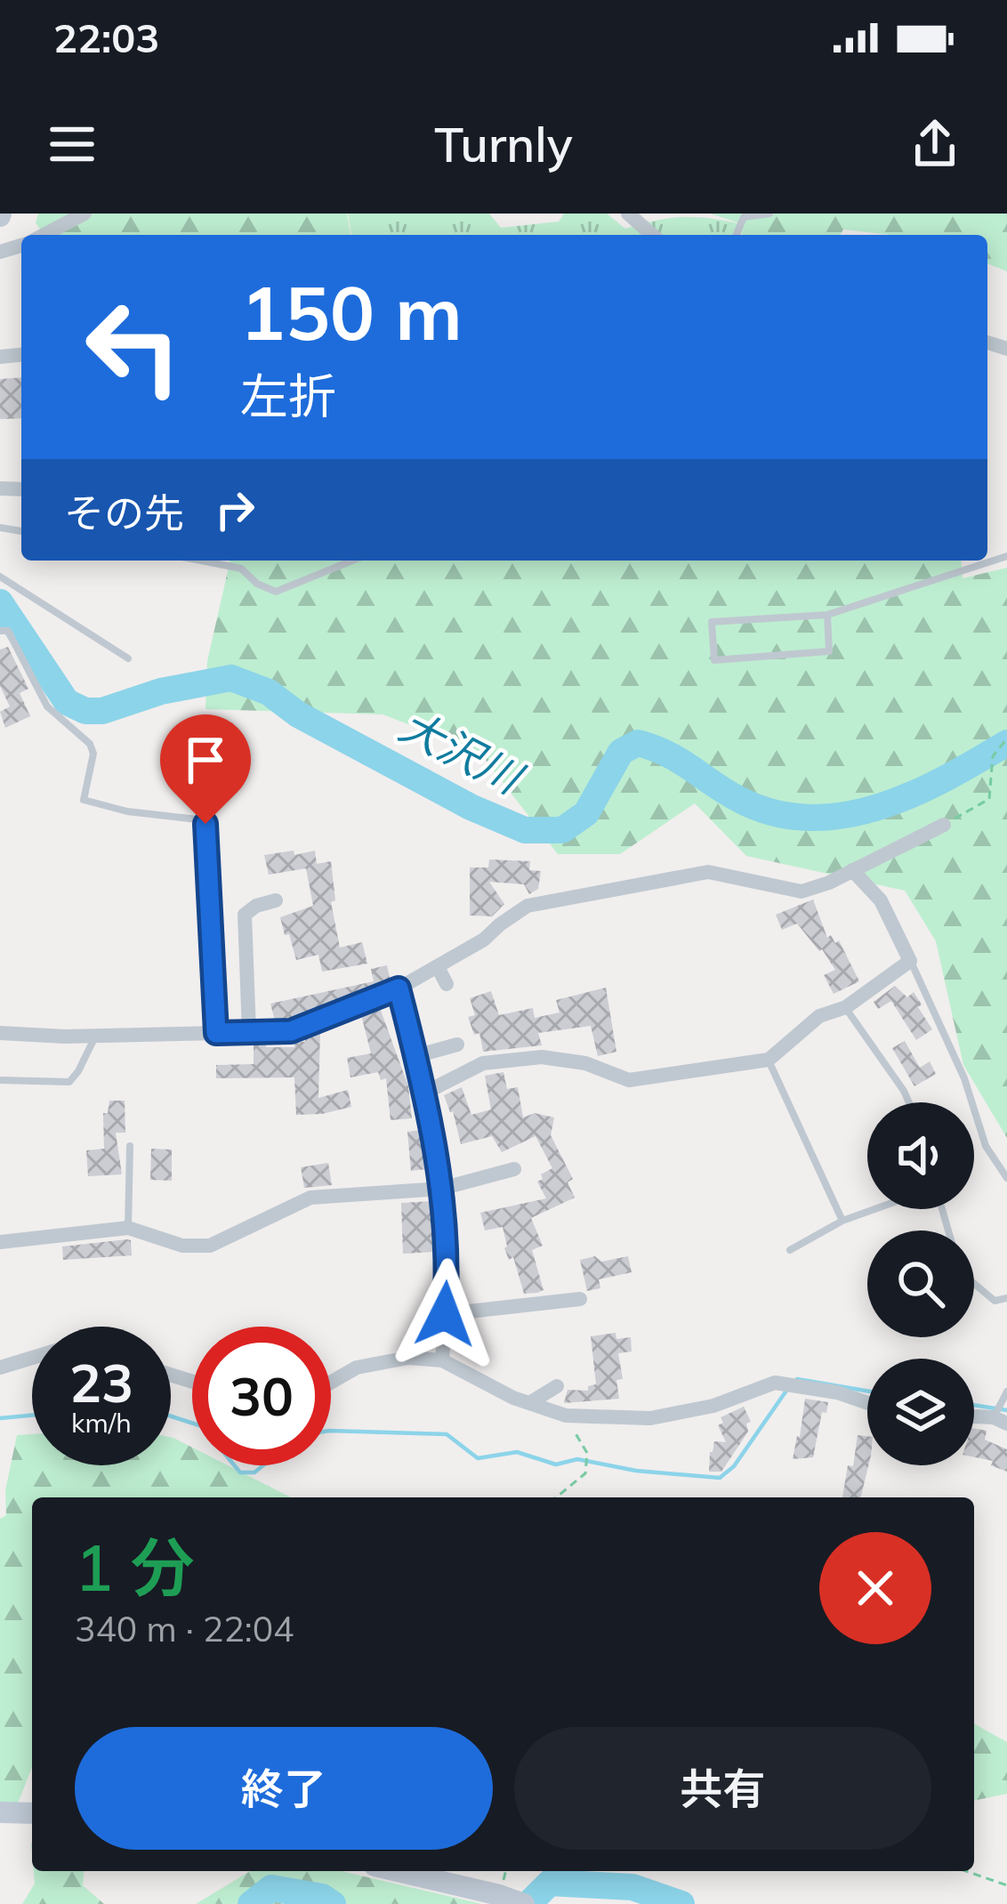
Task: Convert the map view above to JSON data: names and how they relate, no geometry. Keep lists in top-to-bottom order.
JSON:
{
  "water": ["大沢川"],
  "page": {
    "status": "22:03",
    "header": "Turnly",
    "turn": ["150 m", "左折"],
    "then": "その先",
    "speed": "23 km/h",
    "limit": "30",
    "heading": ["1 分", "340 m · 22:04"],
    "buttons": ["終了", "共有"]
  }
}
